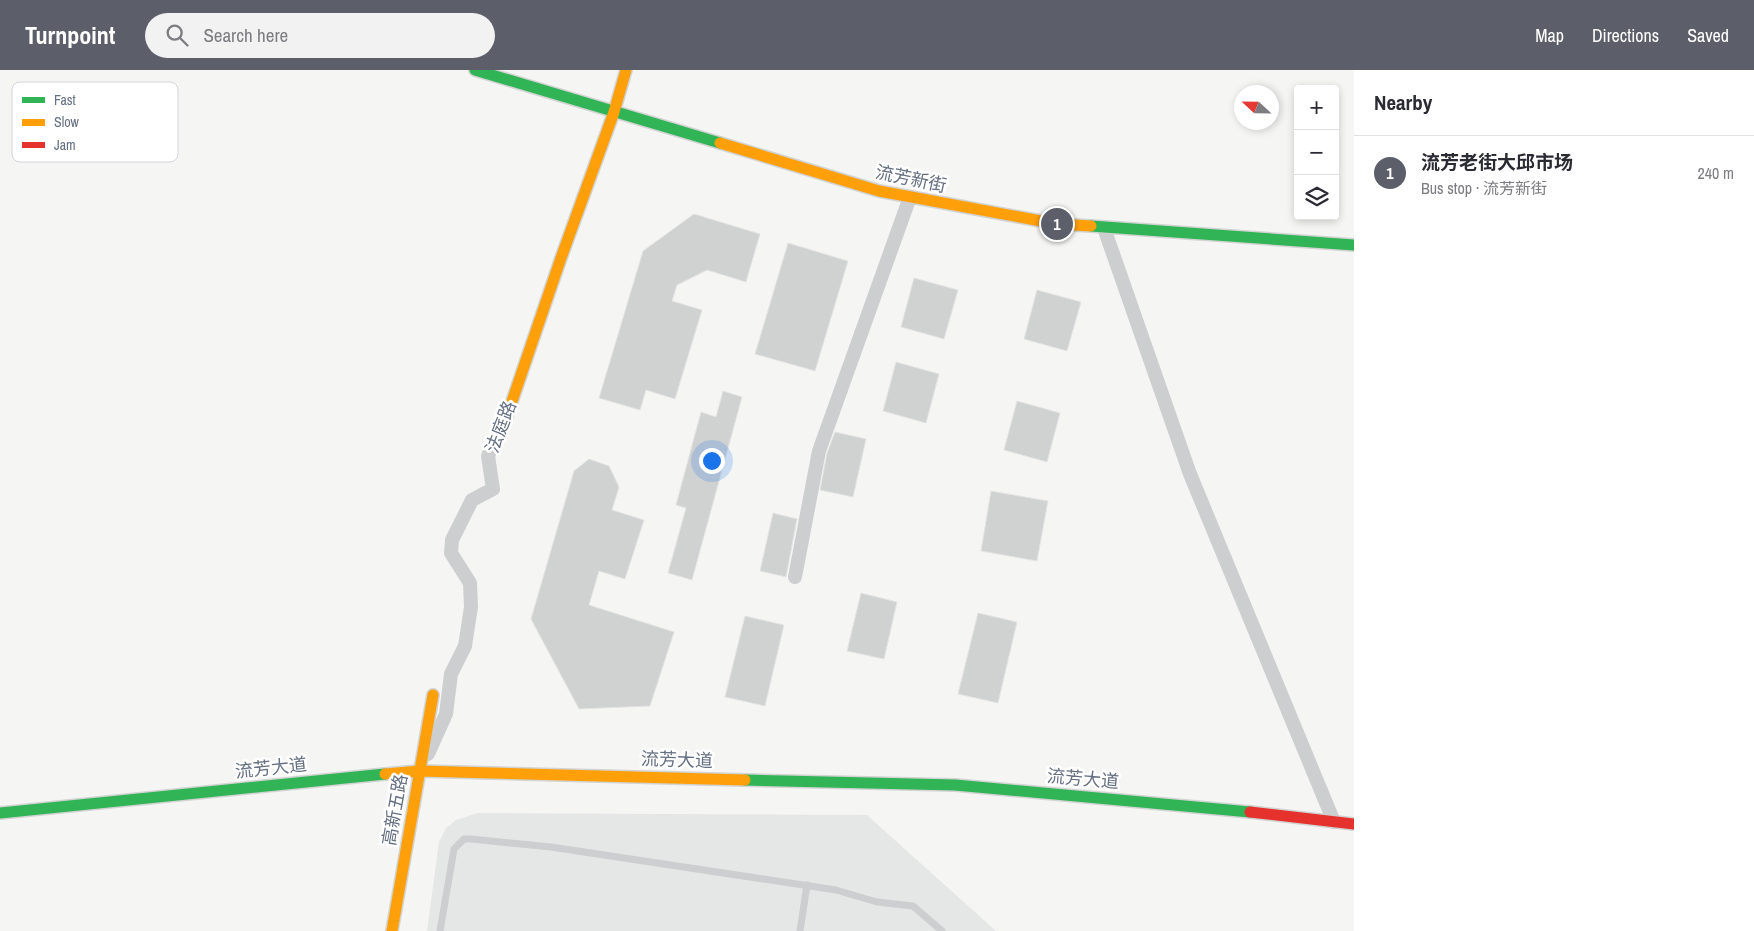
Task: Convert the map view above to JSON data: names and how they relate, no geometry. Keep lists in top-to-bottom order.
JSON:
{
  "streets": {
    "main road": [
      "流芳新街",
      "法庭路",
      "流芳大道",
      "高新五路"
    ]
  },
  "crossings": [
    ["流芳新街", "法庭路"],
    ["法庭路", "流芳大道"],
    ["法庭路", "高新五路"],
    ["流芳大道", "高新五路"]
  ],
  "legend": ["Fast", "Slow", "Jam"],
  "north": "left",
  "page": {
    "header": "Turnpoint",
    "search": "Search here",
    "nav": ["Map", "Directions", "Saved"],
    "heading": "Nearby",
    "map_buttons": ["+", "−"],
    "list": [
      {
        "mark": "1",
        "name": "流芳老街大邱市场",
        "note": "Bus stop · 流芳新街",
        "value": "240 m"
      }
    ],
    "pins": "1"
  }
}
